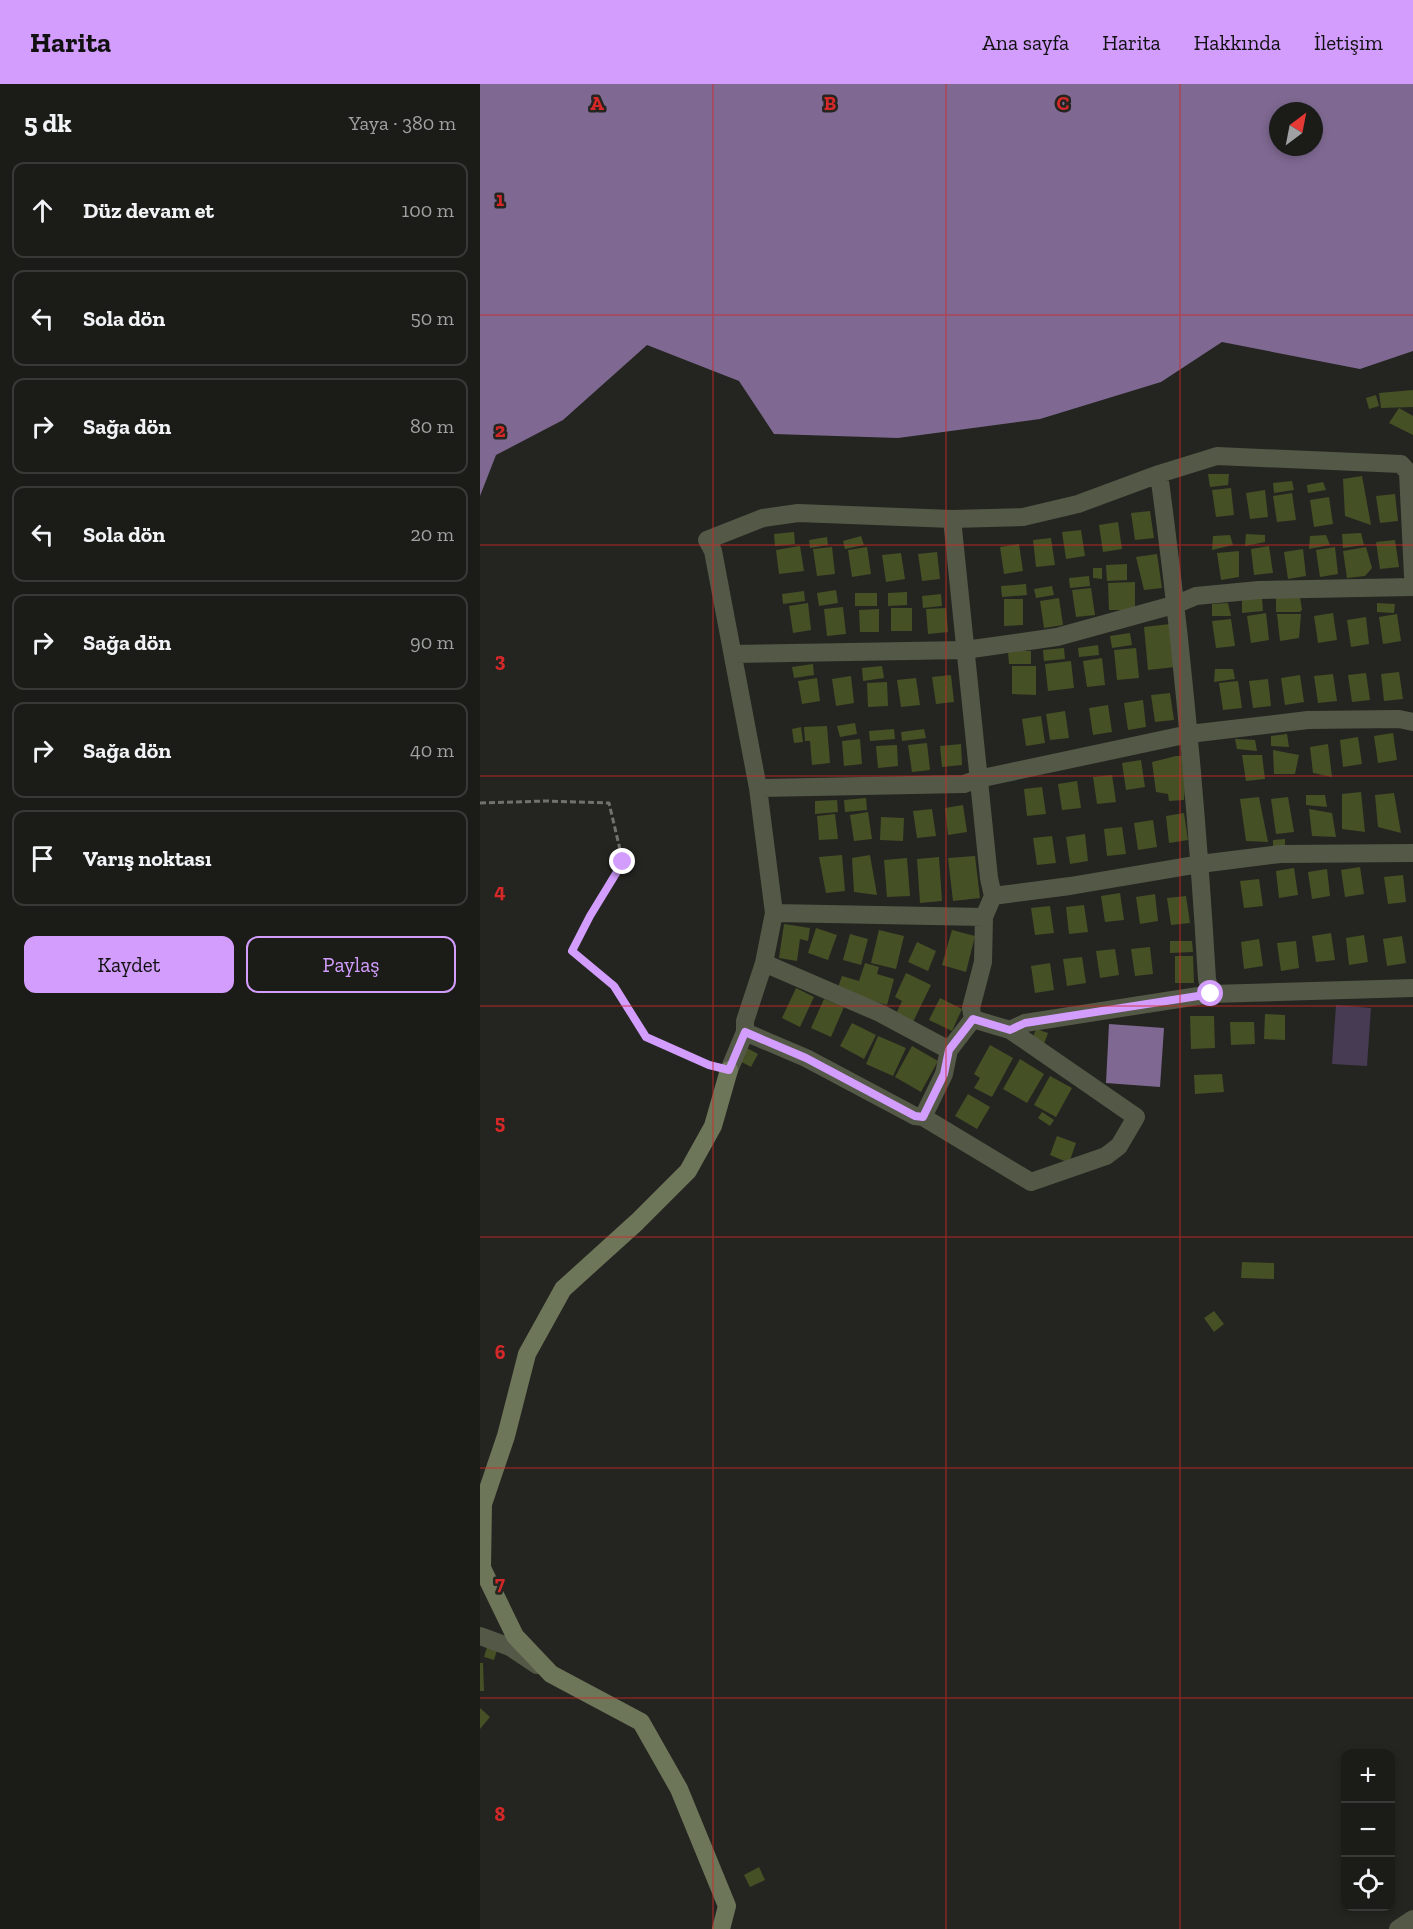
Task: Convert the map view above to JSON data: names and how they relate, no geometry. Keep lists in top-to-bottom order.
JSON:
{
  "north": "top right",
  "page": {
    "header": "Harita",
    "nav": [
      "Ana sayfa",
      "Harita",
      "Hakkında",
      "İletişim"
    ],
    "heading": ["5 dk", "Yaya · 380 m"],
    "list": [
      ["Düz devam et", "100 m"],
      ["Sola dön", "50 m"],
      ["Sağa dön", "80 m"],
      ["Sola dön", "20 m"],
      ["Sağa dön", "90 m"],
      ["Sağa dön", "40 m"],
      "Varış noktası"
    ],
    "buttons": ["Kaydet", "Paylaş"],
    "map_buttons": ["+", "−"]
  },
  "grid": {
    "columns": ["A", "B", "C"],
    "rows": [
      "1",
      "2",
      "3",
      "4",
      "5",
      "6",
      "7",
      "8"
    ]
  }
}
